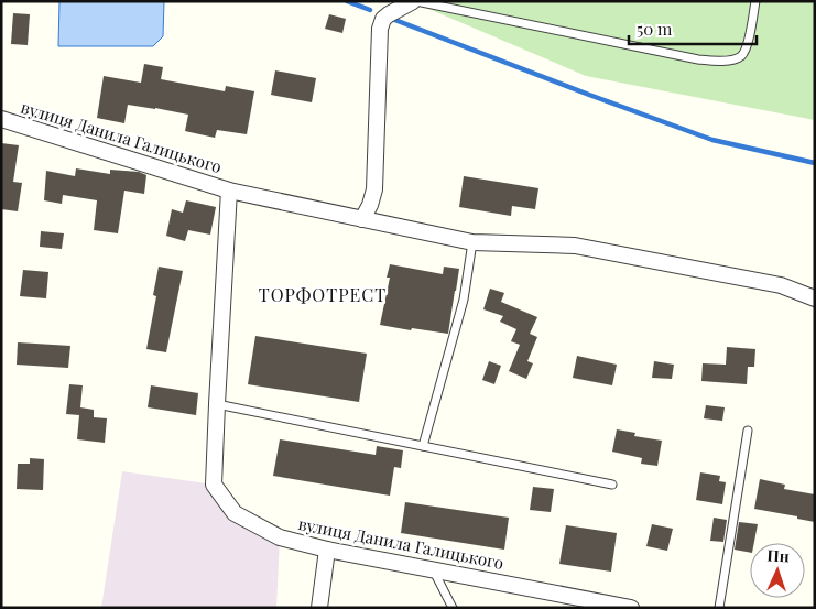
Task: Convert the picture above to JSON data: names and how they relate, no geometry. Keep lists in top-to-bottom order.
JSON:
{
  "streets": {
    "street": ["вулиця Данила Галицького"]
  },
  "districts": ["ТОРФОТРЕСТ"],
  "scale_bar": "50 m",
  "north": "top"
}
